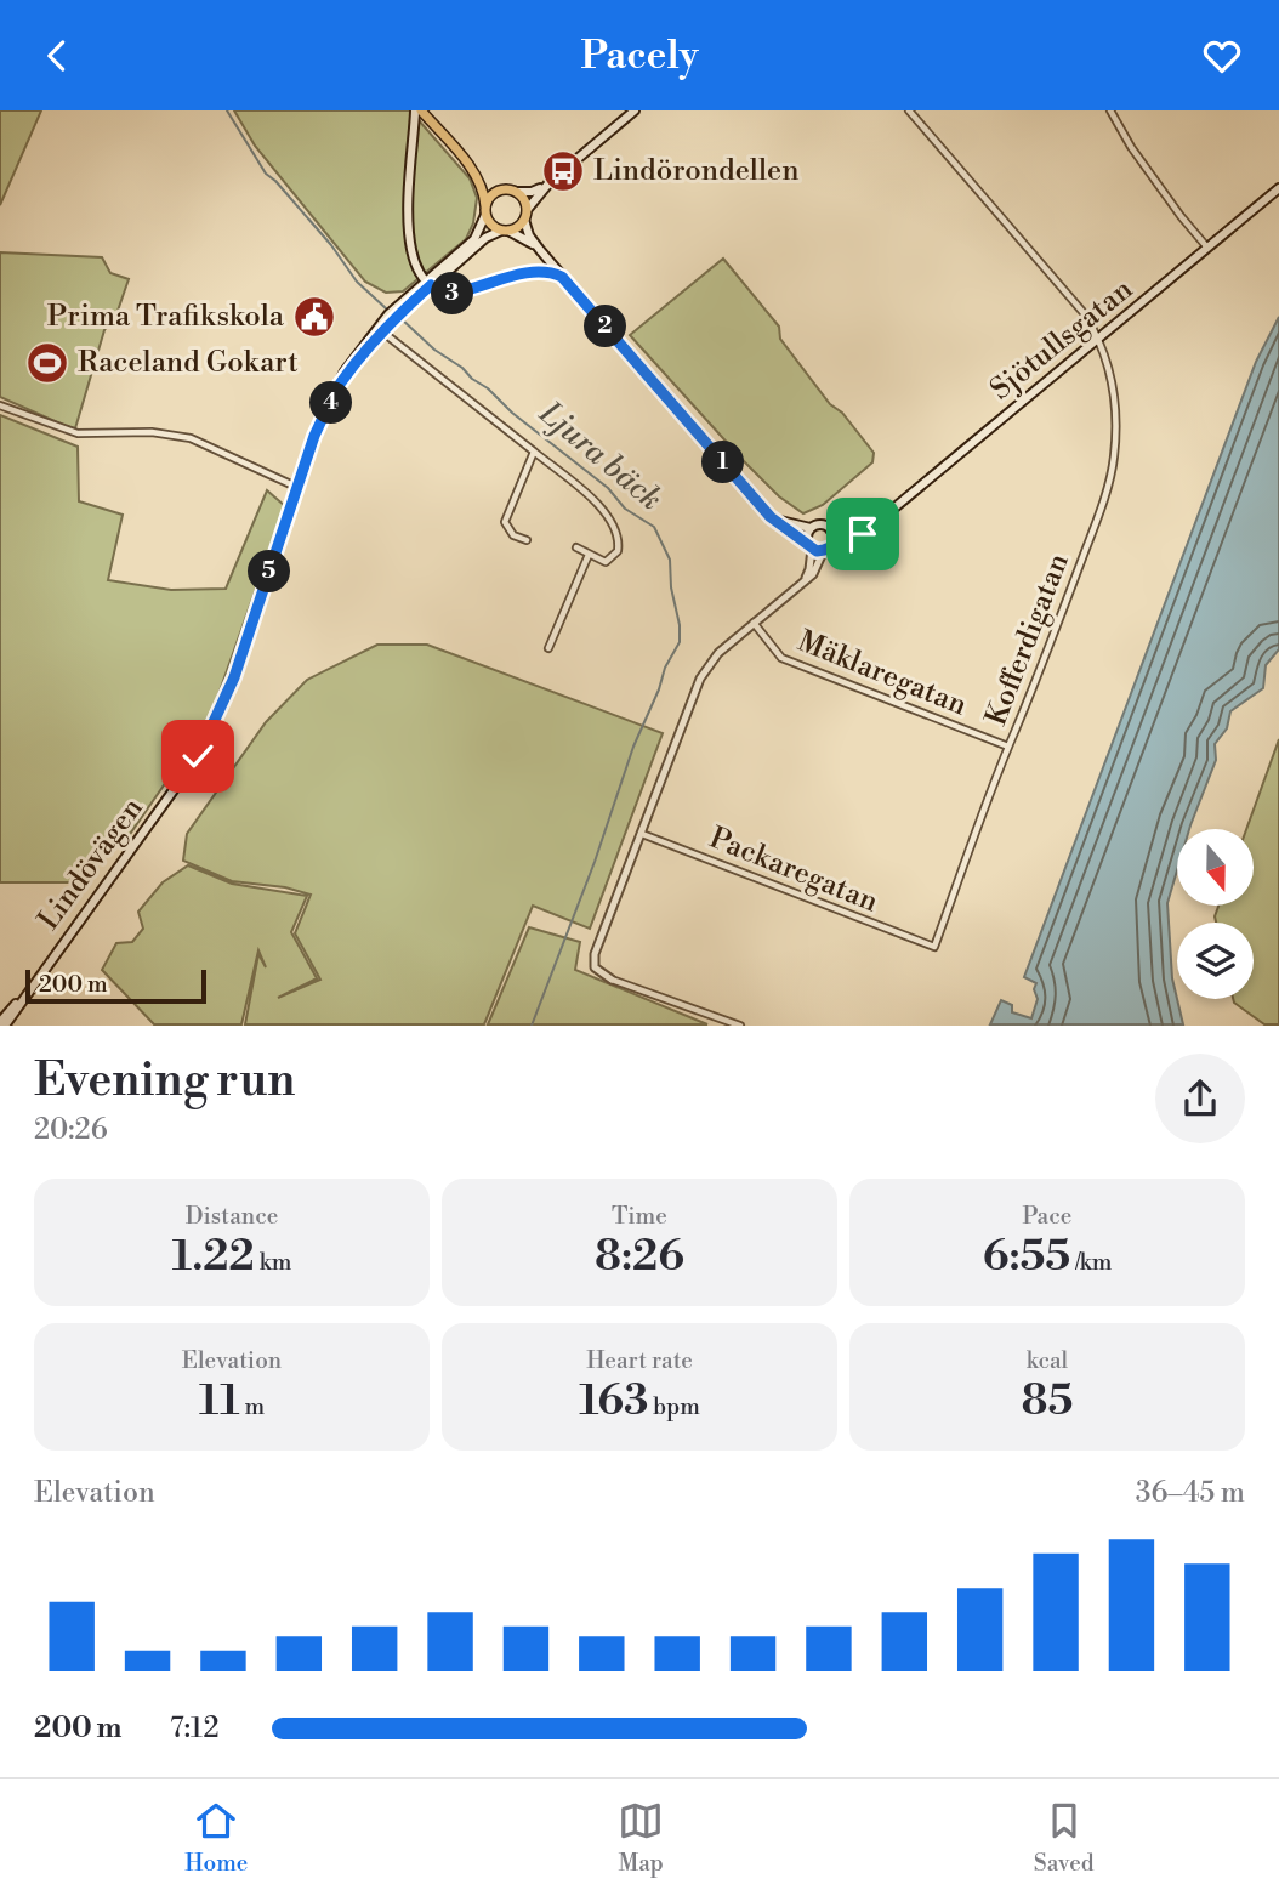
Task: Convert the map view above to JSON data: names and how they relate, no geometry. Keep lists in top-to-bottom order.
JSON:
{
  "streets": {
    "main road": ["Sjötullsgatan", "Lindövägen"],
    "street": ["Kofferdigatan", "Mäklaregatan", "Packaregatan"]
  },
  "crossings": [
    ["Sjötullsgatan", "Kofferdigatan"],
    ["Sjötullsgatan", "Mäklaregatan"],
    ["Sjötullsgatan", "Packaregatan"],
    ["Kofferdigatan", "Mäklaregatan"],
    ["Kofferdigatan", "Packaregatan"]
  ],
  "water": ["Ljura bäck"],
  "places": {
    "bus stop": ["Lindörondellen"],
    "public building": ["Prima Trafikskola"],
    "sports": ["Raceland Gokart"]
  },
  "scale_bar": "200 m",
  "north": "bottom",
  "page": {
    "header": "Pacely",
    "pins": [
      "3",
      "2",
      "4",
      "1",
      "5"
    ],
    "scale": "200 m",
    "heading": ["Evening run", "20:26"],
    "stats": [
      ["Distance", "1.22 km"],
      ["Time", "8:26"],
      ["Pace", "6:55 /km"],
      ["Elevation", "11 m"],
      ["Heart rate", "163 bpm"],
      ["kcal", "85"]
    ],
    "chart": ["Elevation", "36–45 m"],
    "list": [
      {
        "name": "200 m",
        "note": "7:12"
      }
    ],
    "tabs": ["Home", "Map", "Saved"]
  }
}
